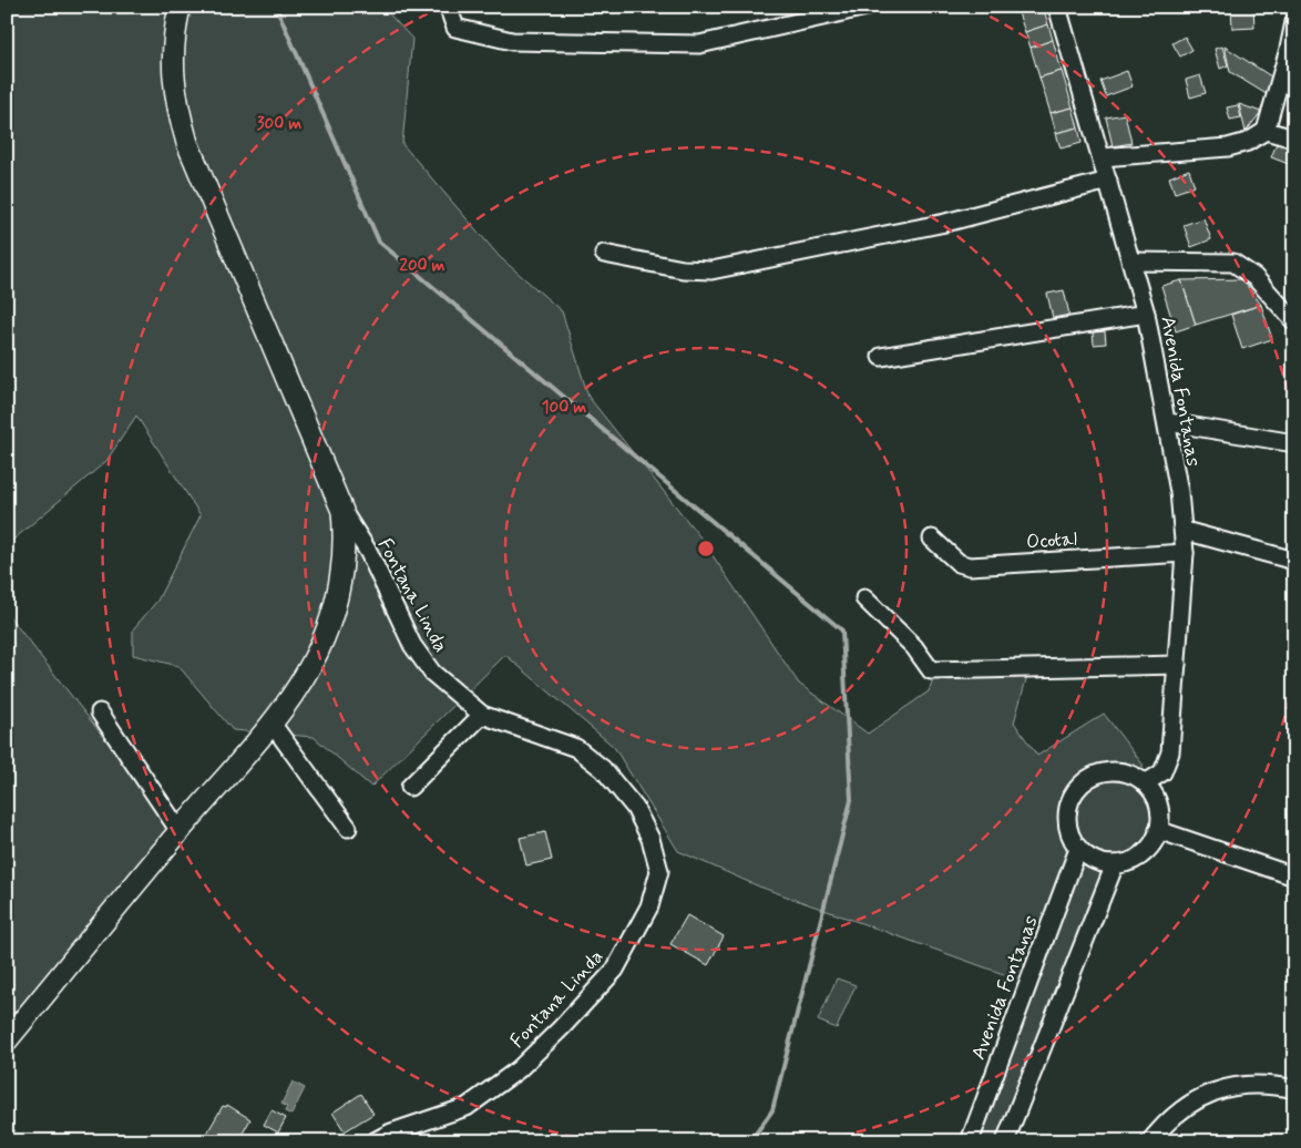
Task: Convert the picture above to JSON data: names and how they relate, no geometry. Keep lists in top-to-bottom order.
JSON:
{
  "streets": {
    "street": ["Avenida Fontanas", "Ocotal", "Fontana Linda"]
  },
  "crossings": [
    ["Avenida Fontanas", "Ocotal"]
  ],
  "rings": ["300 m", "200 m", "100 m"]
}
